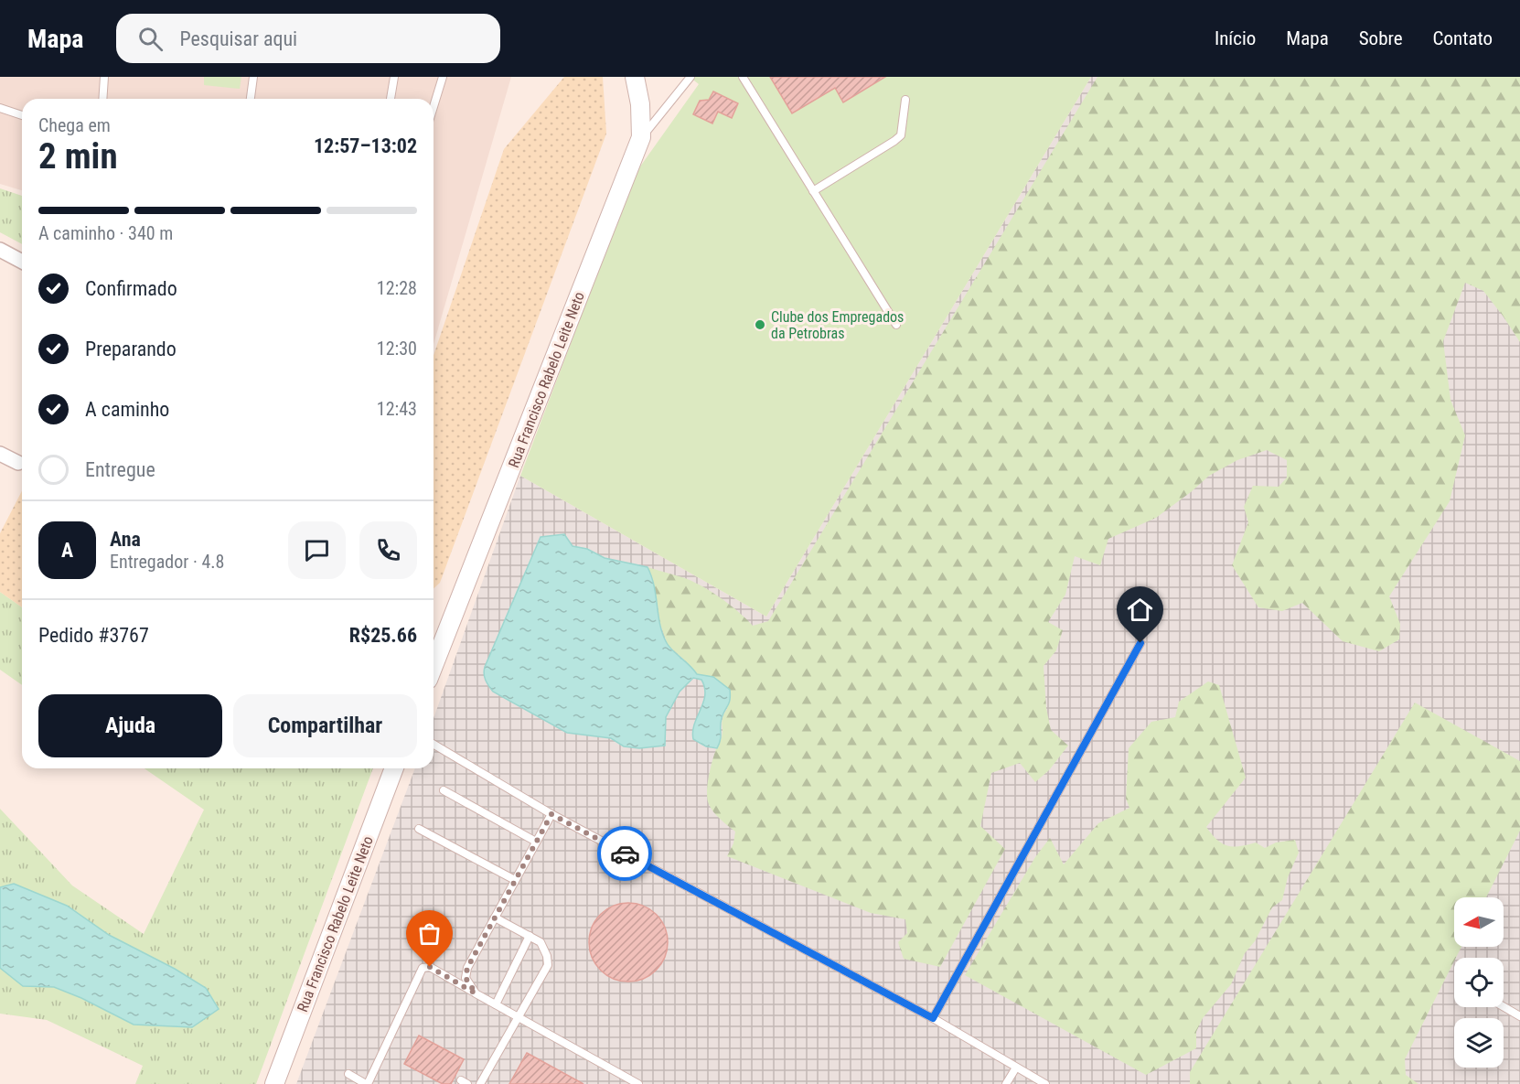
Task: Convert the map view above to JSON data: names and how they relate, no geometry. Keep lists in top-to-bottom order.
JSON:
{
  "streets": {
    "street": ["Rua Francisco Rabelo Leite Neto"]
  },
  "places": ["Clube dos Empregados da Petrobras"],
  "north": "left",
  "page": {
    "header": "Mapa",
    "search": "Pesquisar aqui",
    "nav": [
      "Início",
      "Mapa",
      "Sobre",
      "Contato"
    ],
    "heading": ["2 min", "Chega em", "12:57–13:02"],
    "panel": [
      "Ana",
      "Entregador · 4.8",
      "Pedido #3767",
      "R$25.66"
    ],
    "bar": "A caminho · 340 m",
    "list": [
      ["Confirmado", "12:28"],
      ["Preparando", "12:30"],
      ["A caminho", "12:43"],
      "Entregue"
    ],
    "round": "A",
    "buttons": ["Ajuda", "Compartilhar"]
  }
}
